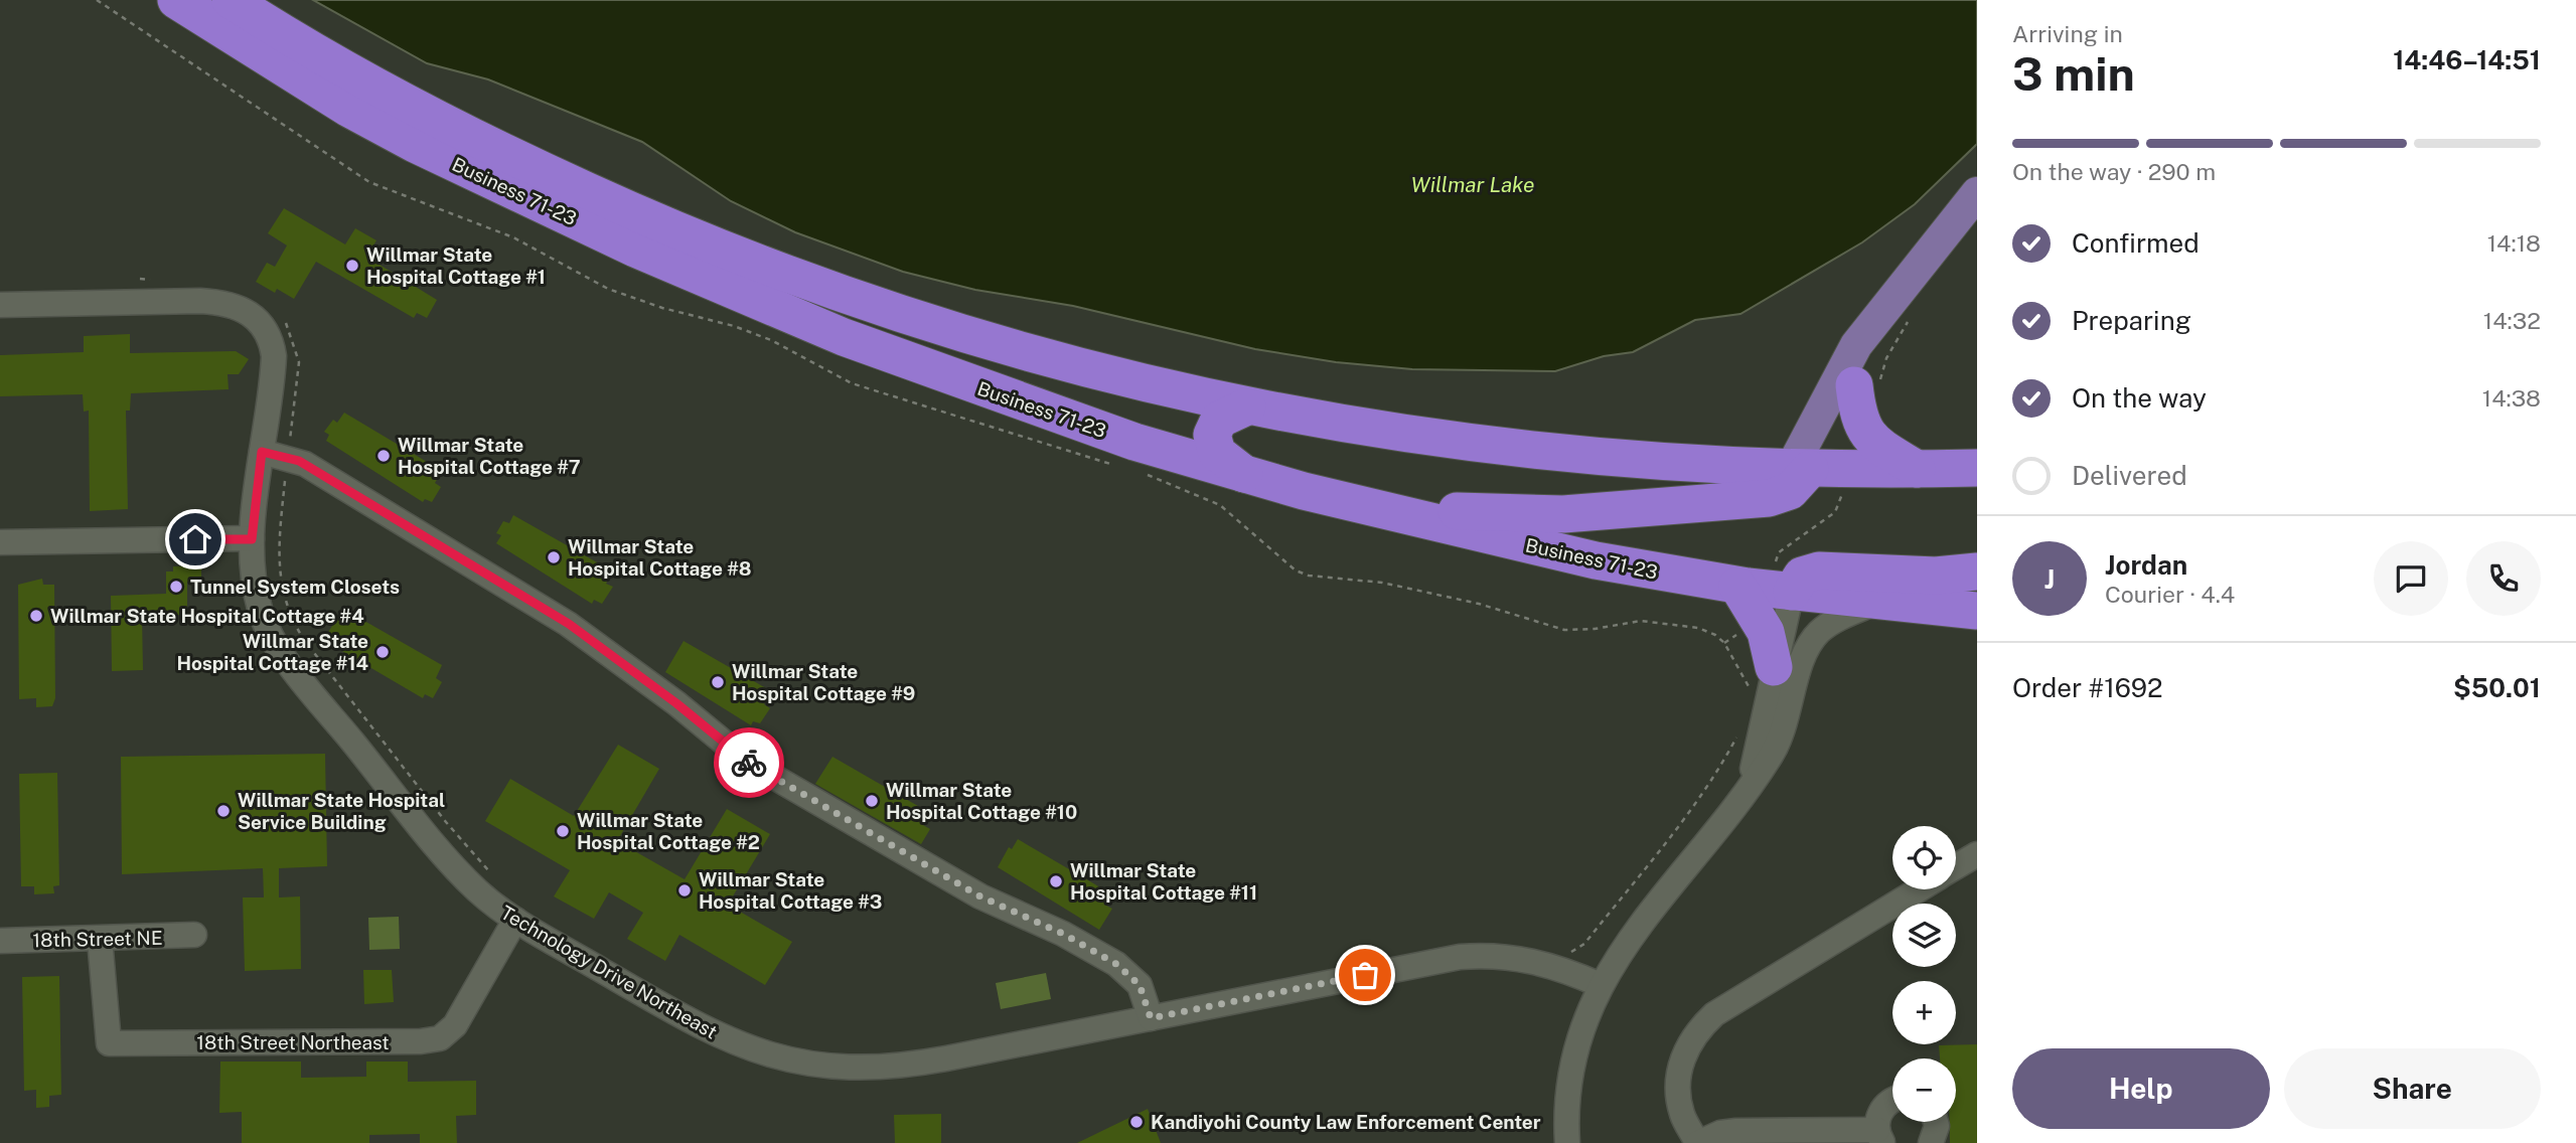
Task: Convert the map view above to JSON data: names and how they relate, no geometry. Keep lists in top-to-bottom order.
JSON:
{
  "streets": {
    "highway": ["Business 71-23"],
    "street": ["18th Street NE", "Technology Drive Northeast", "18th Street Northeast"]
  },
  "crossings": [
    ["18th Street NE", "18th Street Northeast"],
    ["Technology Drive Northeast", "18th Street Northeast"]
  ],
  "water": ["Willmar Lake"],
  "places": [
    "Willmar State Hospital Cottage #1",
    "Willmar State Hospital Cottage #7",
    "Willmar State Hospital Cottage #8",
    "Tunnel System Closets",
    "Willmar State Hospital Cottage #4",
    "Willmar State Hospital Cottage #14",
    "Willmar State Hospital Cottage #9",
    "Willmar State Hospital Cottage #10",
    "Willmar State Hospital Service Building",
    "Willmar State Hospital Cottage #2",
    "Willmar State Hospital Cottage #11",
    "Willmar State Hospital Cottage #3",
    "Kandiyohi County Law Enforcement Center"
  ],
  "page": {
    "heading": ["3 min", "Arriving in", "14:46–14:51"],
    "panel": [
      "Jordan",
      "Courier · 4.4",
      "Order #1692",
      "$50.01"
    ],
    "bar": "On the way · 290 m",
    "list": [
      ["Confirmed", "14:18"],
      ["Preparing", "14:32"],
      ["On the way", "14:38"],
      "Delivered"
    ],
    "round": "J",
    "map_buttons": ["+", "−"],
    "buttons": ["Help", "Share"]
  }
}
